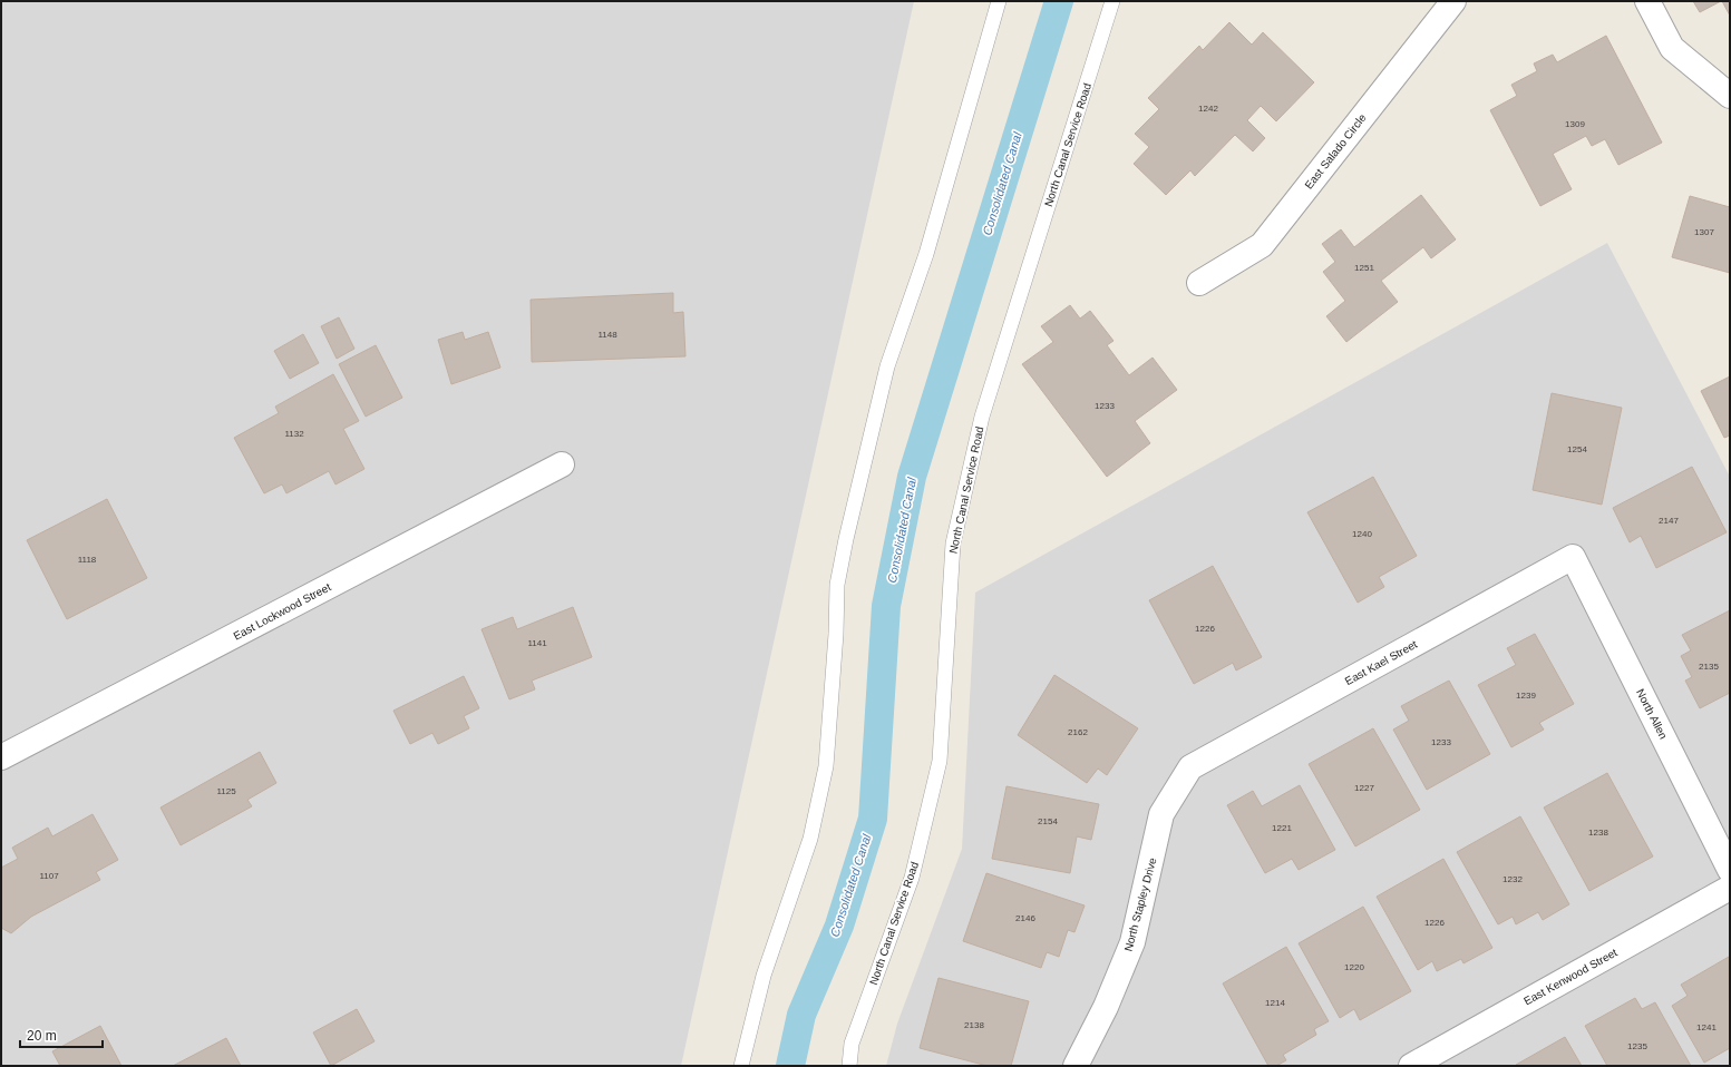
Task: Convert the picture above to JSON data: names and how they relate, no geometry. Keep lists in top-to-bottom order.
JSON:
{
  "streets": {
    "street": [
      "East Salado Circle",
      "East Lockwood Street",
      "East Kael Street",
      "North Allen",
      "North Stapley Drive",
      "East Kenwood Street"
    ],
    "lane": ["North Canal Service Road"]
  },
  "crossings": [
    ["East Kael Street", "North Allen"],
    ["East Kael Street", "North Stapley Drive"]
  ],
  "water": ["Consolidated Canal"],
  "house_numbers": [
    "1242",
    "1309",
    "1307",
    "1251",
    "1148",
    "1233",
    "1132",
    "1254",
    "2147",
    "1240",
    "1118",
    "1226",
    "1141",
    "2135",
    "1239",
    "2162",
    "1233",
    "1227",
    "1125",
    "2154",
    "1221",
    "1238",
    "1107",
    "1232",
    "2146",
    "1226",
    "1220",
    "1214",
    "2138",
    "1241",
    "1235"
  ],
  "scale_bar": "20 m"
}
